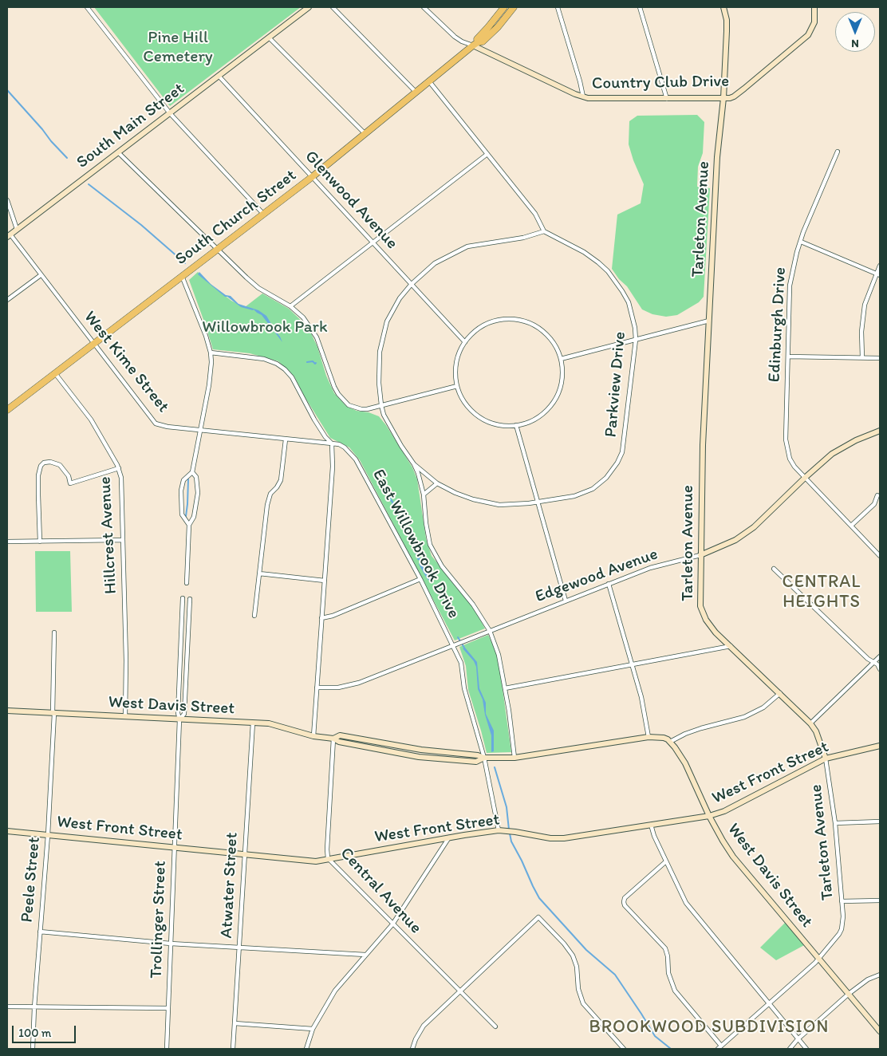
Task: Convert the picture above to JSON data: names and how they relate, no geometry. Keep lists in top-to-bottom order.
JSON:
{
  "streets": {
    "main road": ["South Church Street"],
    "street": [
      "Country Club Drive",
      "South Main Street",
      "Glenwood Avenue",
      "Tarleton Avenue",
      "Edinburgh Drive",
      "West Kime Street",
      "Parkview Drive",
      "Hillcrest Avenue",
      "East Willowbrook Drive",
      "Edgewood Avenue",
      "West Davis Street",
      "West Front Street",
      "Peele Street",
      "Atwater Street",
      "Central Avenue",
      "Trollinger Street"
    ]
  },
  "crossings": [
    ["Country Club Drive", "South Church Street"],
    ["Country Club Drive", "Tarleton Avenue"],
    ["South Main Street", "Glenwood Avenue"],
    ["South Main Street", "West Kime Street"],
    ["Glenwood Avenue", "South Church Street"],
    ["South Church Street", "West Kime Street"],
    ["South Church Street", "Hillcrest Avenue"],
    ["Tarleton Avenue", "Edgewood Avenue"],
    ["Tarleton Avenue", "West Davis Street"],
    ["Tarleton Avenue", "West Front Street"],
    ["Edinburgh Drive", "Edgewood Avenue"],
    ["West Kime Street", "East Willowbrook Drive"],
    ["Hillcrest Avenue", "West Davis Street"],
    ["East Willowbrook Drive", "Edgewood Avenue"],
    ["East Willowbrook Drive", "West Davis Street"],
    ["East Willowbrook Drive", "West Front Street"],
    ["West Davis Street", "West Front Street"],
    ["West Davis Street", "Peele Street"],
    ["West Davis Street", "Atwater Street"],
    ["West Davis Street", "Central Avenue"],
    ["West Davis Street", "Trollinger Street"],
    ["West Front Street", "Peele Street"],
    ["West Front Street", "Atwater Street"],
    ["West Front Street", "Central Avenue"],
    ["West Front Street", "Trollinger Street"]
  ],
  "districts": ["CENTRAL HEIGHTS", "BROOKWOOD SUBDIVISION"],
  "parks": ["Pine Hill Cemetery", "Willowbrook Park"],
  "scale_bar": "100 m",
  "north": "bottom"
}
